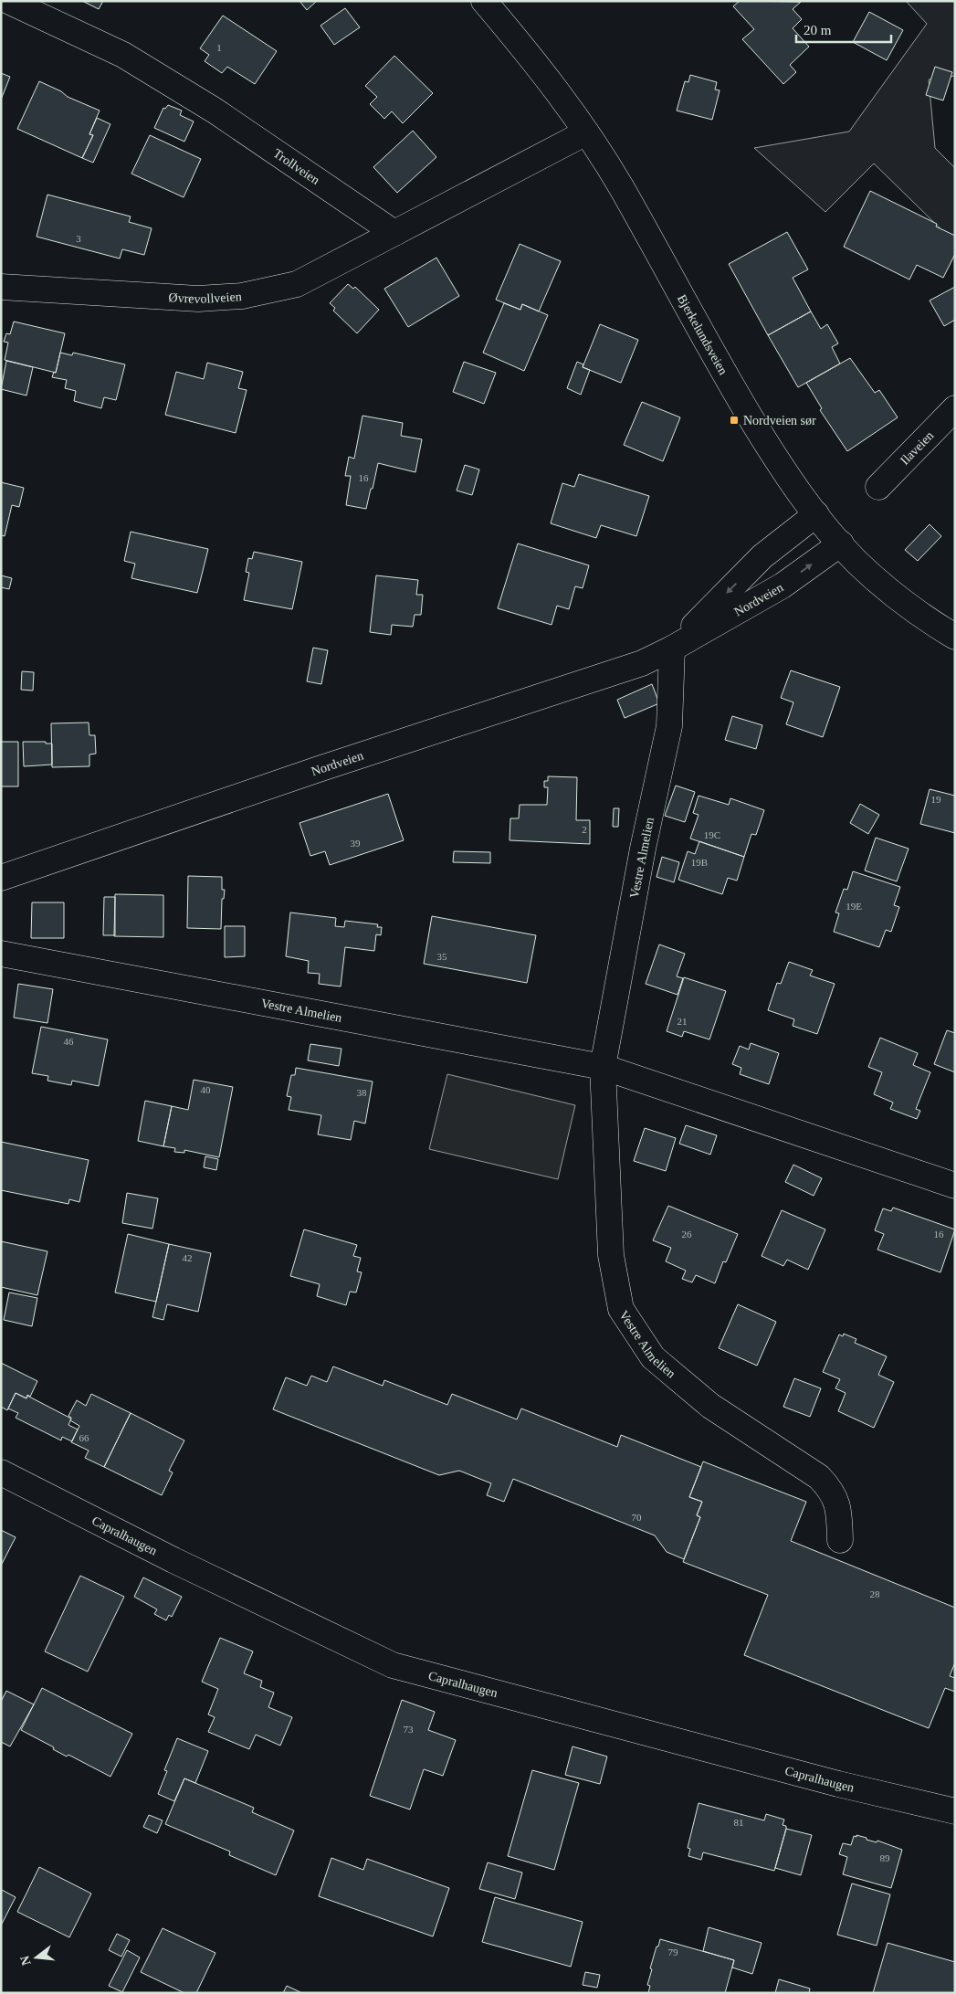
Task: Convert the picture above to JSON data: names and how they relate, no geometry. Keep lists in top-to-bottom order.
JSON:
{
  "streets": {
    "street": [
      "Trollveien",
      "Øvrevollveien",
      "Bjerkelundsveien",
      "Ilaveien",
      "Nordveien",
      "Vestre Almelien",
      "Capralhaugen"
    ]
  },
  "crossings": [
    ["Trollveien", "Øvrevollveien"],
    ["Bjerkelundsveien", "Nordveien"],
    ["Nordveien", "Vestre Almelien"]
  ],
  "places": {
    "transit": ["Nordveien sør"]
  },
  "house_numbers": [
    "1",
    "3",
    "16",
    "19",
    "2",
    "19C",
    "39",
    "19B",
    "19E",
    "35",
    "21",
    "46",
    "40",
    "38",
    "26",
    "16",
    "42",
    "66",
    "70",
    "28",
    "73",
    "81",
    "89",
    "79"
  ],
  "scale_bar": "20 m",
  "north": "left"
}
